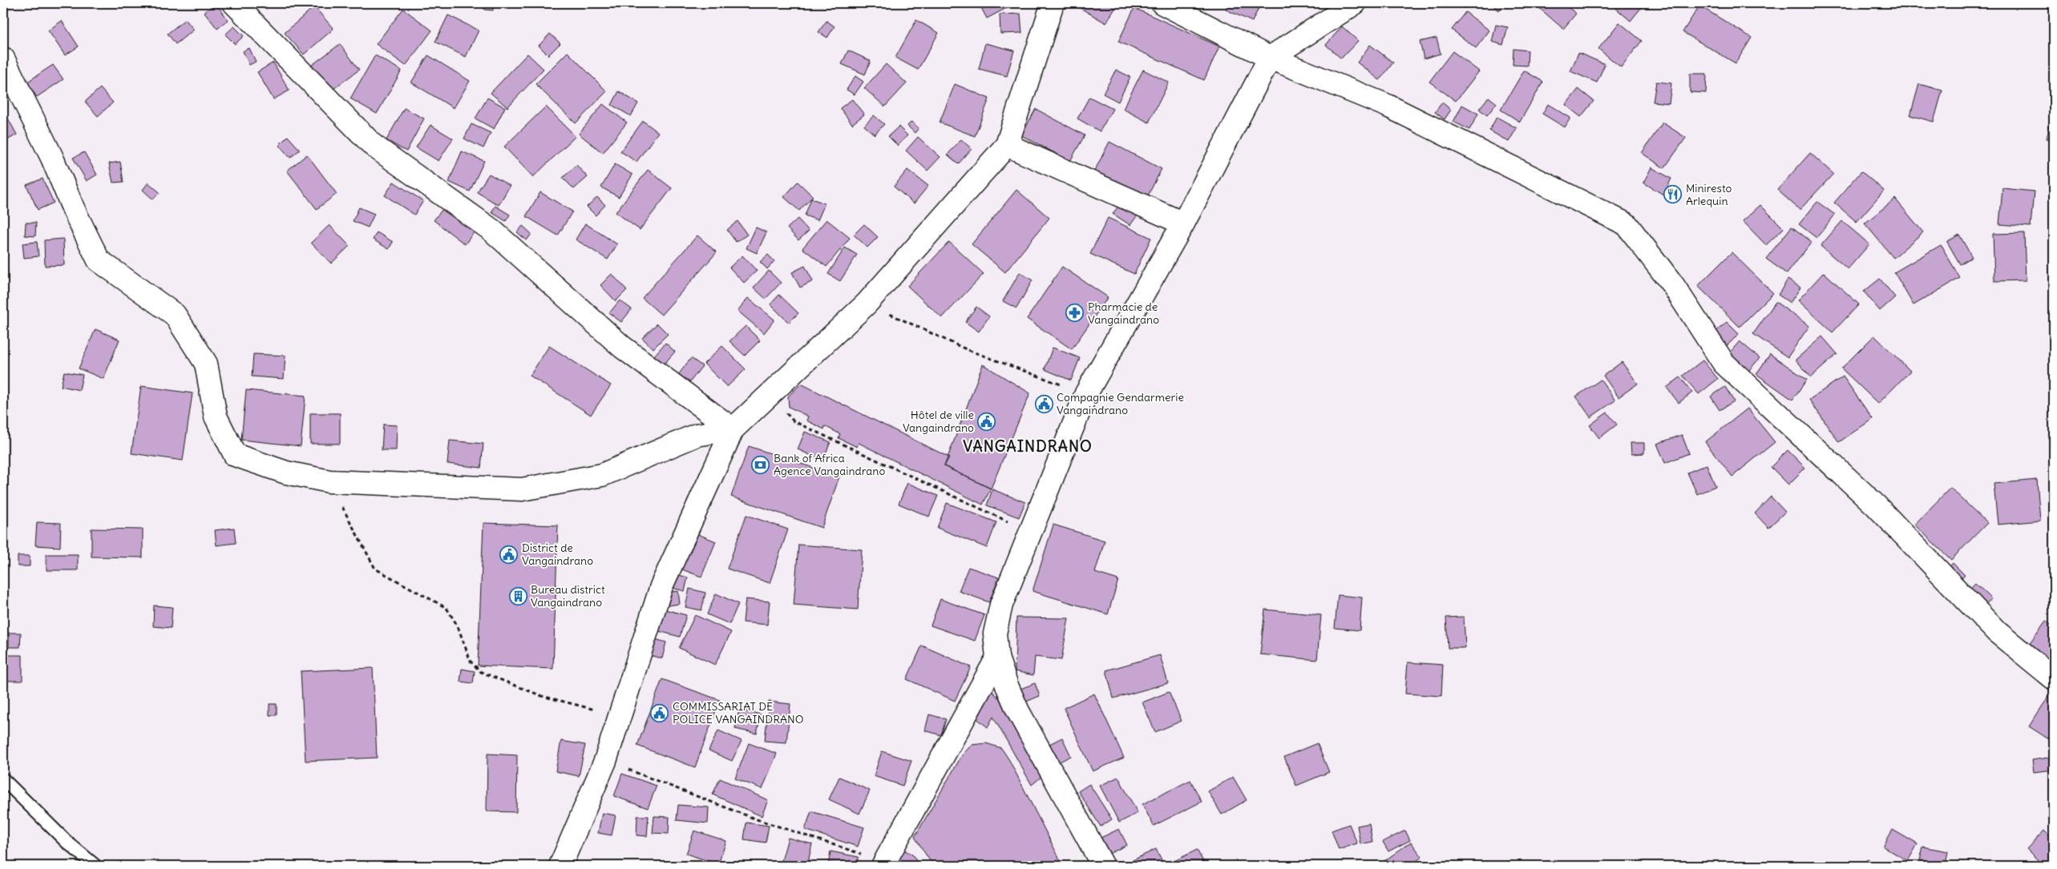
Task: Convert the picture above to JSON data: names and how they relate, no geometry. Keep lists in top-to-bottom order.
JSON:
{
  "districts": ["VANGAINDRANO"],
  "places": {
    "restaurant": ["Miniresto Arlequin"],
    "pharmacy": ["Pharmacie de Vangaindrano"],
    "public building": [
      "Compagnie Gendarmerie Vangaindrano",
      "Hôtel de ville Vangaindrano",
      "District de Vangaindrano",
      "COMMISSARIAT DE POLICE VANGAINDRANO"
    ],
    "bank": ["Bank of Africa Agence Vangaindrano"],
    "building": ["Bureau district Vangaindrano"]
  }
}
